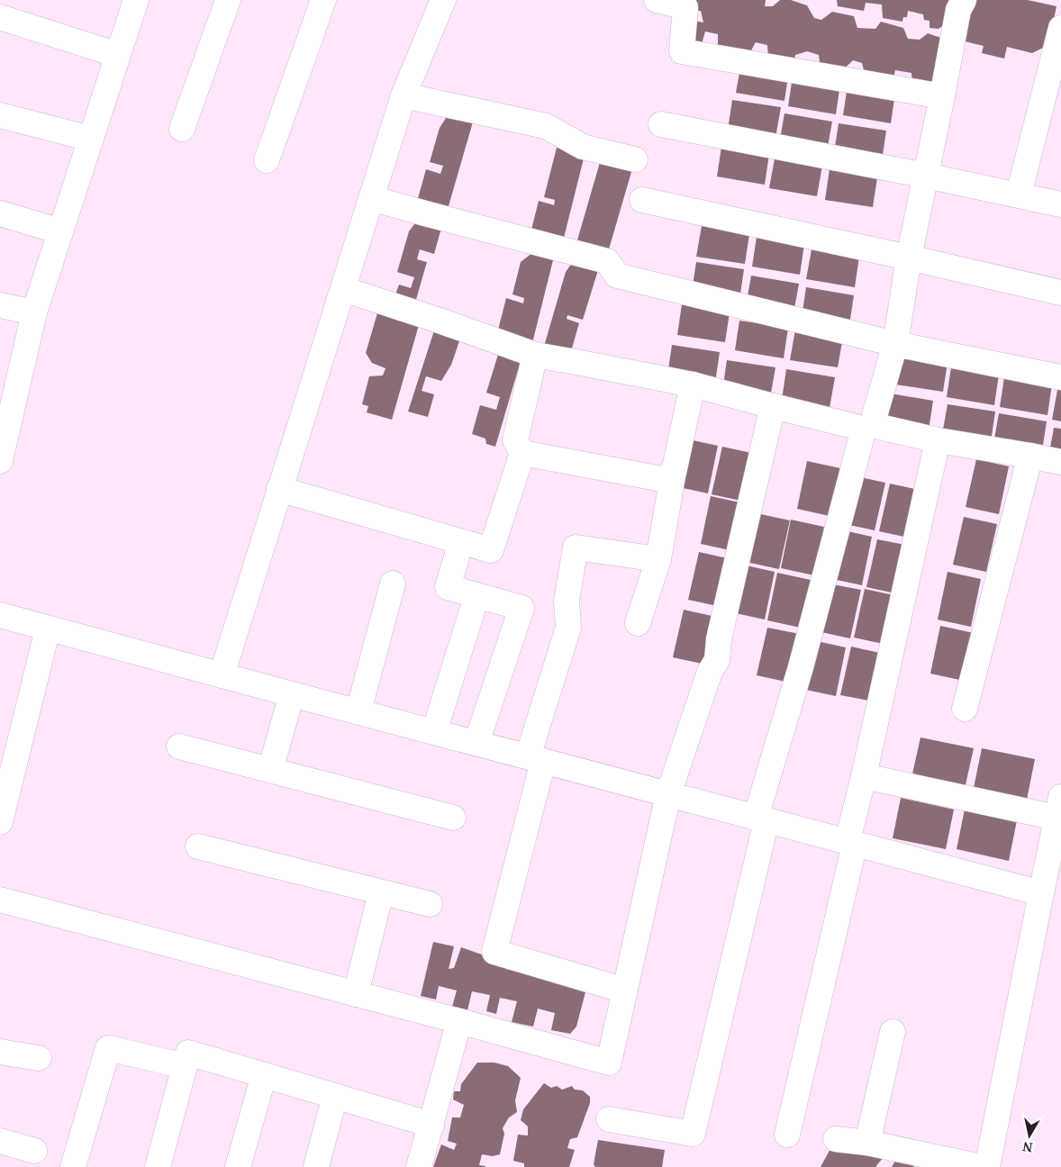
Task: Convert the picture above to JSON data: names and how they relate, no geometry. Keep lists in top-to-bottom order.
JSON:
{
  "north": "bottom"
}
